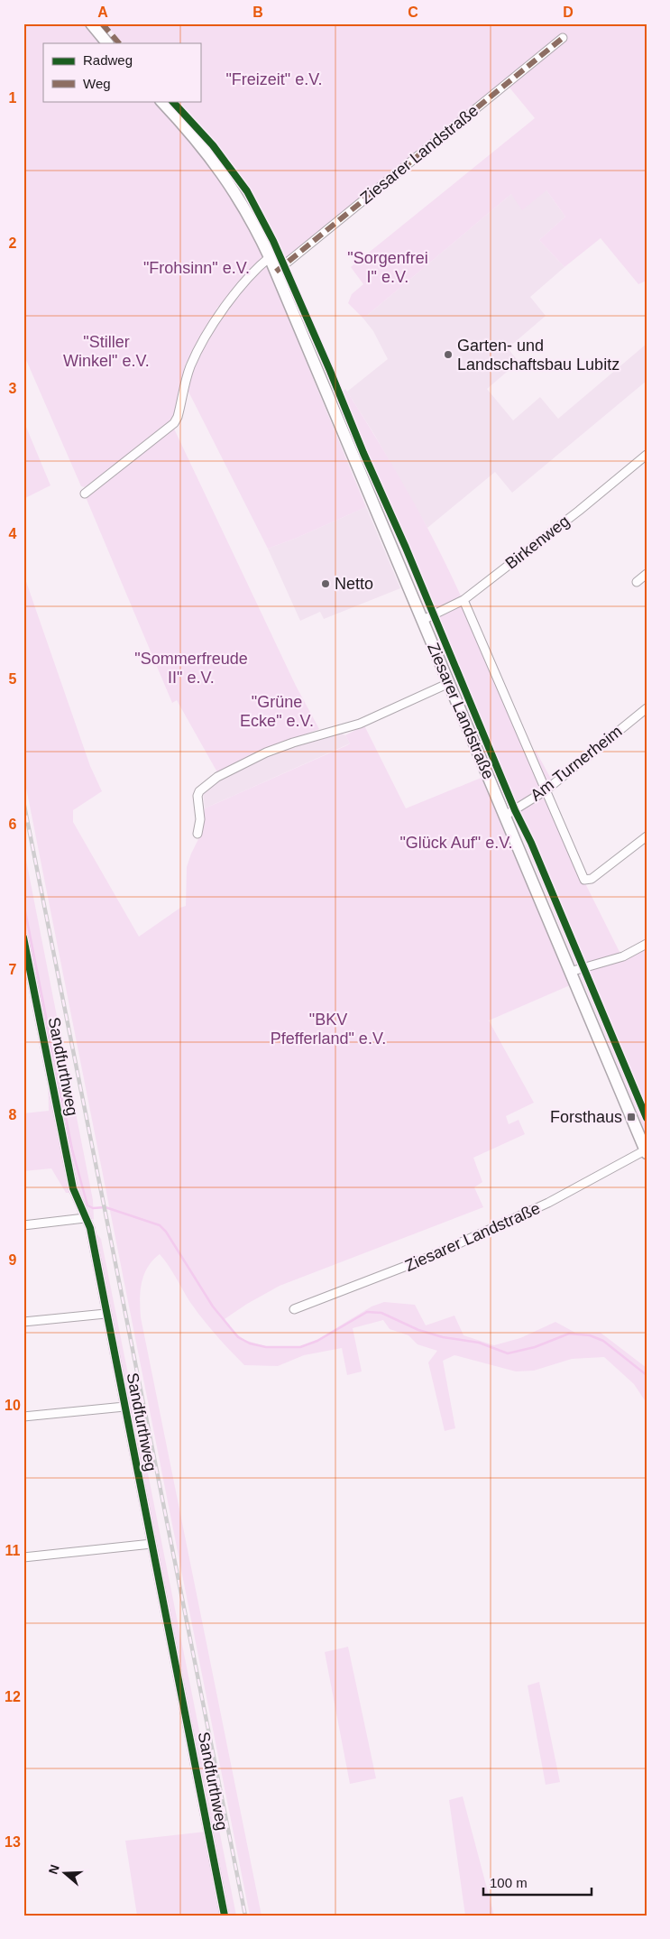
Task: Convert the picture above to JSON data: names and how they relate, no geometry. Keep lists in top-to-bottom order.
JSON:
{
  "streets": {
    "main road": ["Ziesarer Landstraße"],
    "street": ["Birkenweg", "Am Turnerheim", "Sandfurthweg"]
  },
  "crossings": [
    ["Ziesarer Landstraße", "Birkenweg"],
    ["Ziesarer Landstraße", "Am Turnerheim"]
  ],
  "parks": [
    "\"Freizeit\" e.V.",
    "\"Sorgenfrei I\" e.V.",
    "\"Frohsinn\" e.V.",
    "\"Stiller Winkel\" e.V.",
    "\"Sommerfreude II\" e.V.",
    "\"Grüne Ecke\" e.V.",
    "\"Glück Auf\" e.V.",
    "\"BKV Pfefferland\" e.V."
  ],
  "places": {
    "other": ["Garten- und Landschaftsbau Lubitz", "Netto"],
    "transit": ["Forsthaus"]
  },
  "legend": ["Radweg", "Weg"],
  "scale_bar": "100 m",
  "north": "left",
  "grid": {
    "columns": [
      "A",
      "B",
      "C",
      "D"
    ],
    "rows": [
      "1",
      "2",
      "3",
      "4",
      "5",
      "6",
      "7",
      "8",
      "9",
      "10",
      "11",
      "12",
      "13"
    ]
  }
}
